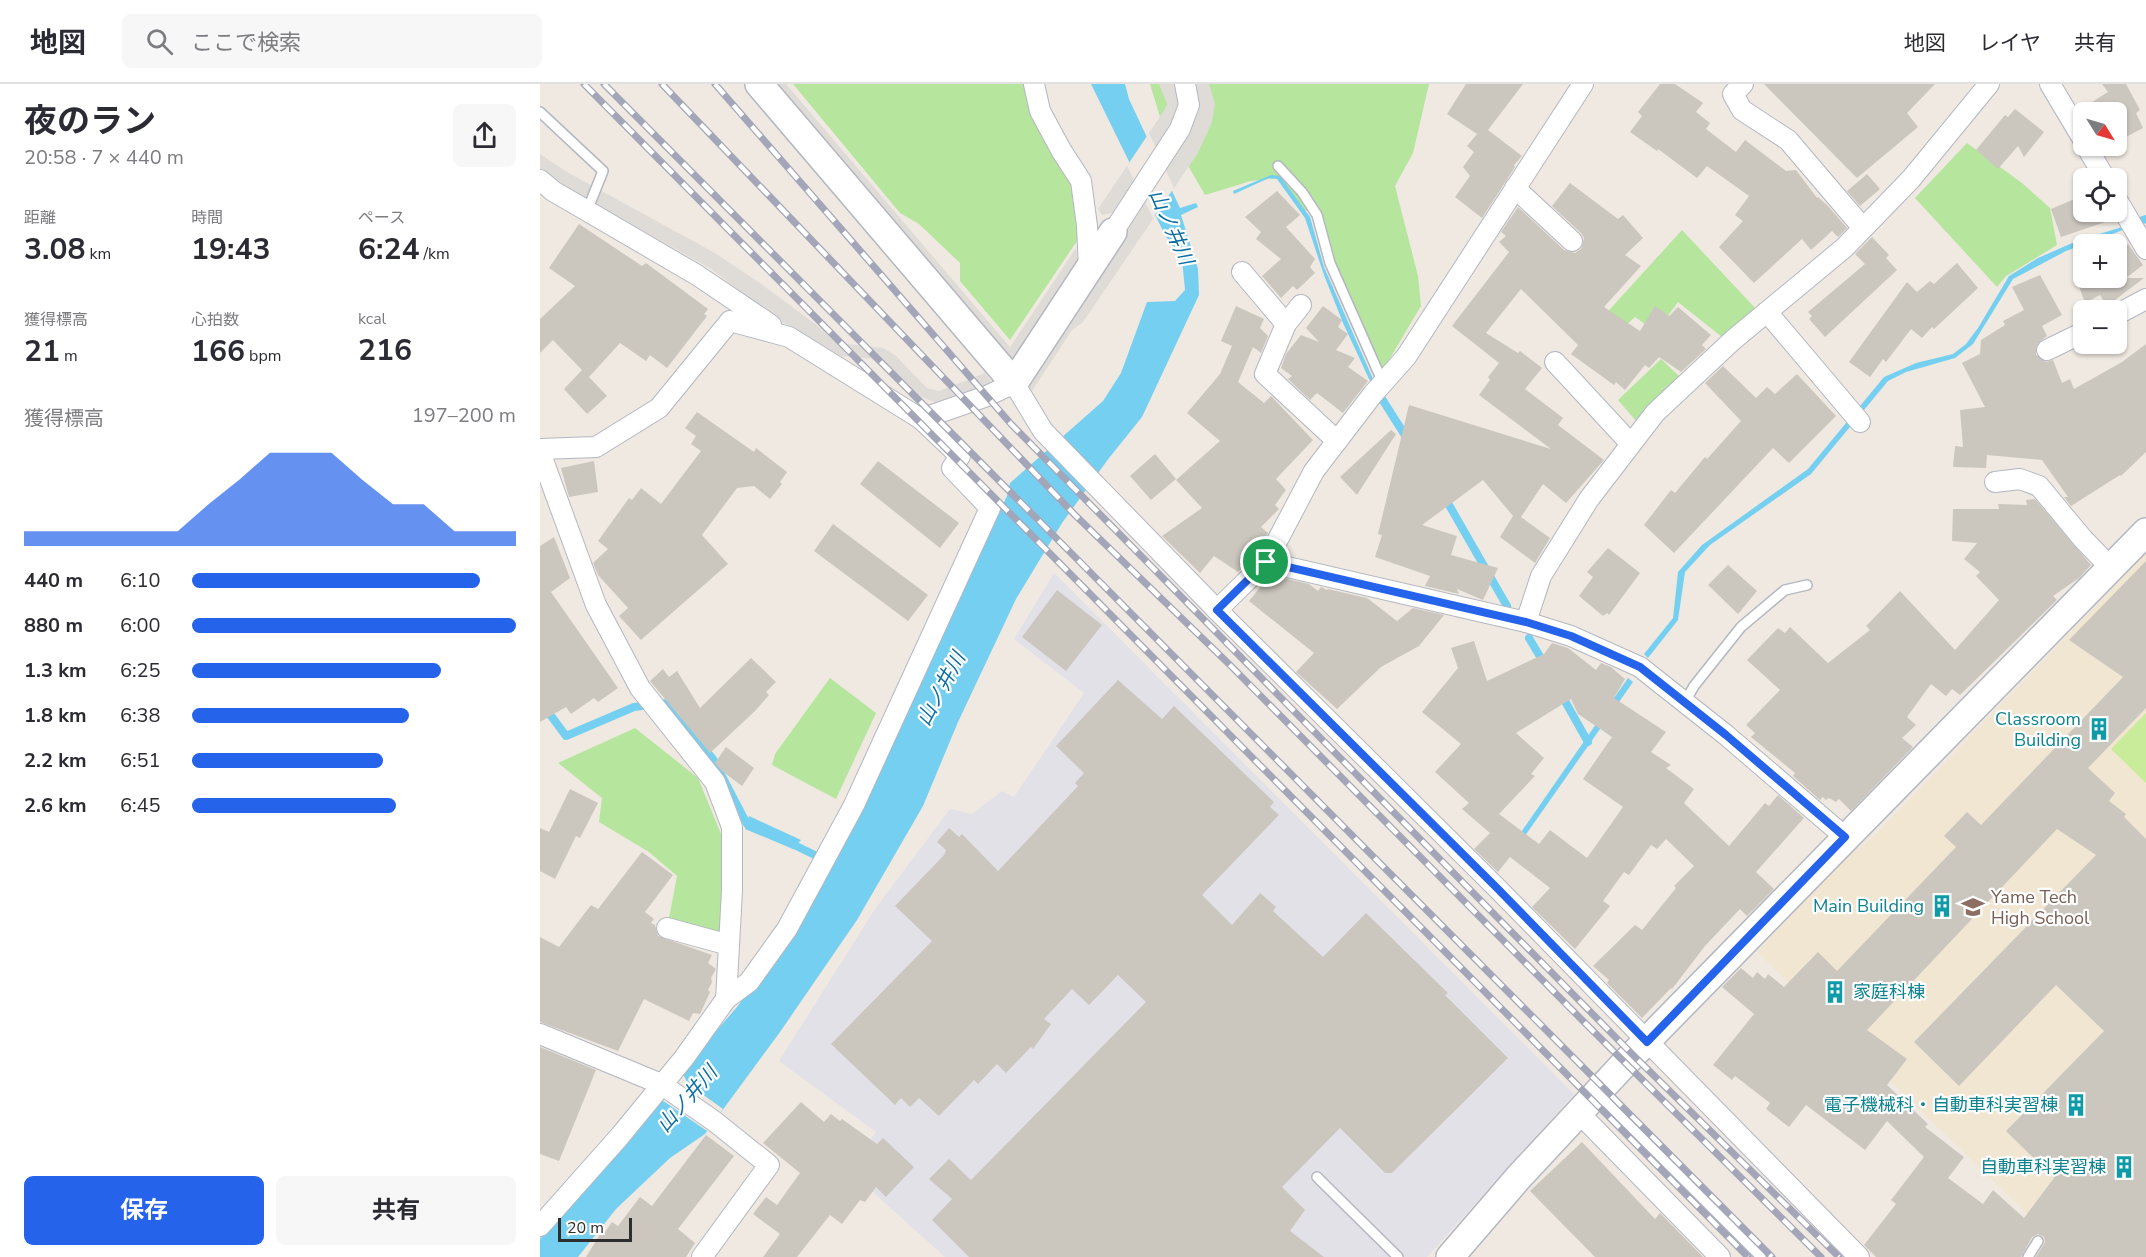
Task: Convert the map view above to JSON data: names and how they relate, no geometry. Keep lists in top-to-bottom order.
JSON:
{
  "water": ["山ノ井川"],
  "places": {
    "building": [
      "Classroom Building",
      "Main Building",
      "家庭科棟",
      "電子機械科・自動車科実習棟",
      "自動車科実習棟"
    ],
    "school or university": ["Yame Tech High School"]
  },
  "scale_bar": "20 m",
  "north": "bottom right",
  "page": {
    "header": "地図",
    "search": "ここで検索",
    "nav": ["地図", "レイヤ", "共有"],
    "heading": ["夜のラン", "20:58 · 7 × 440 m"],
    "map_buttons": ["+", "−"],
    "stats": [
      ["距離", "3.08 km"],
      ["時間", "19:43"],
      ["ペース", "6:24 /km"],
      ["獲得標高", "21 m"],
      ["心拍数", "166 bpm"],
      ["kcal", "216"]
    ],
    "chart": ["獲得標高", "197–200 m"],
    "list": [
      {
        "name": "440 m",
        "note": "6:10"
      },
      {
        "name": "880 m",
        "note": "6:00"
      },
      {
        "name": "1.3 km",
        "note": "6:25"
      },
      {
        "name": "1.8 km",
        "note": "6:38"
      },
      {
        "name": "2.2 km",
        "note": "6:51"
      },
      {
        "name": "2.6 km",
        "note": "6:45"
      }
    ],
    "buttons": ["保存", "共有"],
    "scale": "20 m"
  }
}
